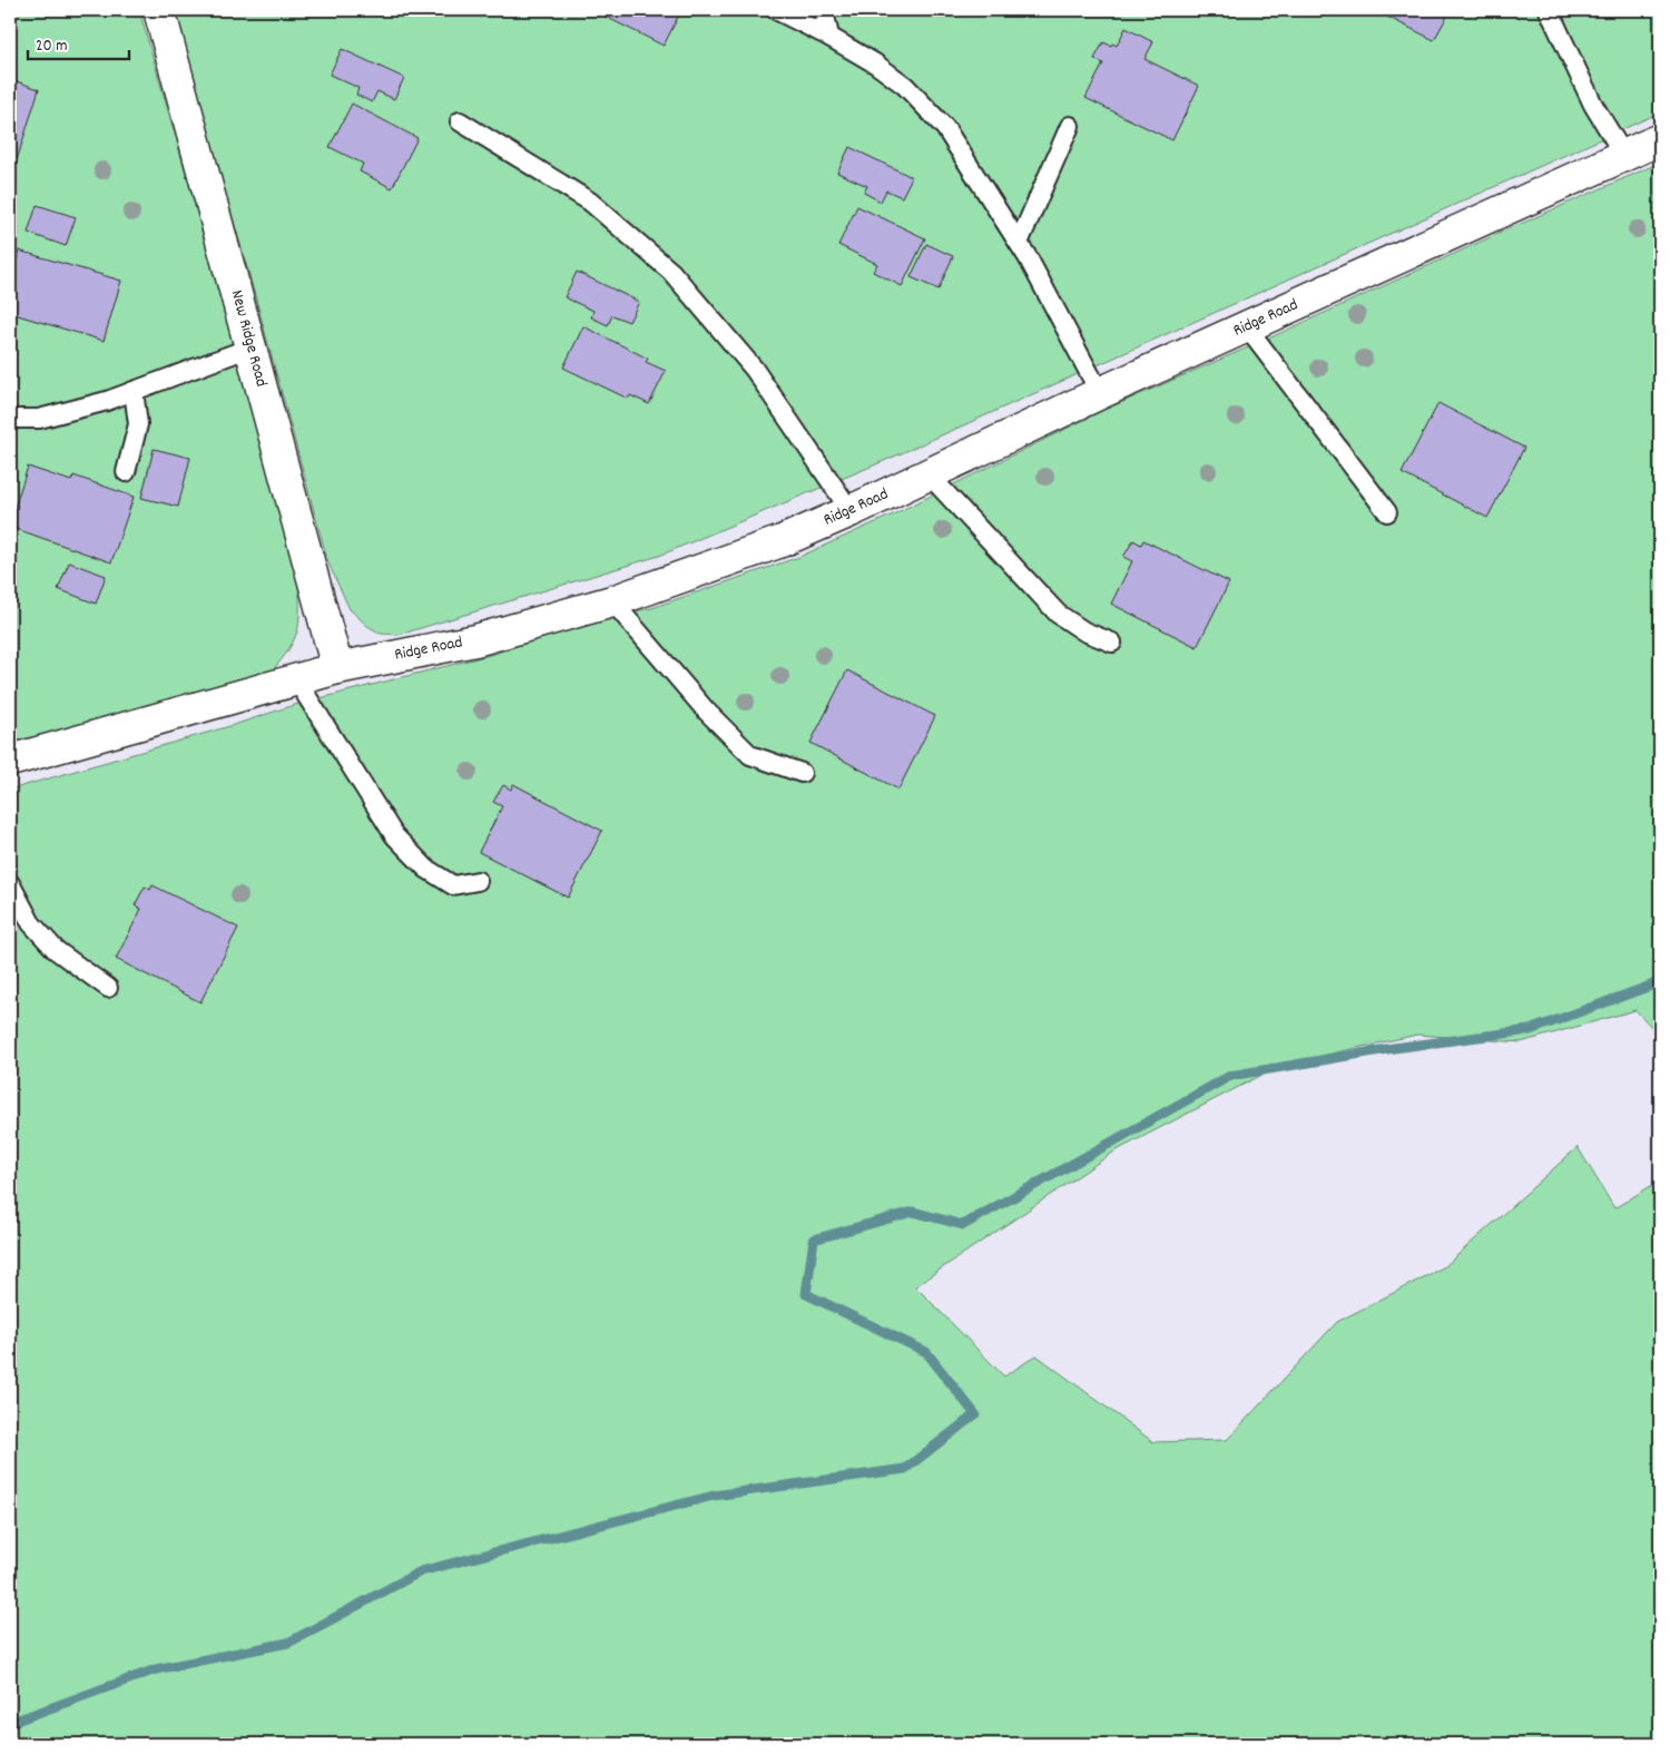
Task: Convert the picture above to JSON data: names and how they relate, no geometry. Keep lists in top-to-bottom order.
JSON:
{
  "streets": {
    "street": ["Ridge Road", "New Ridge Road"]
  },
  "crossings": [
    ["Ridge Road", "New Ridge Road"]
  ],
  "scale_bar": "20 m"
}
